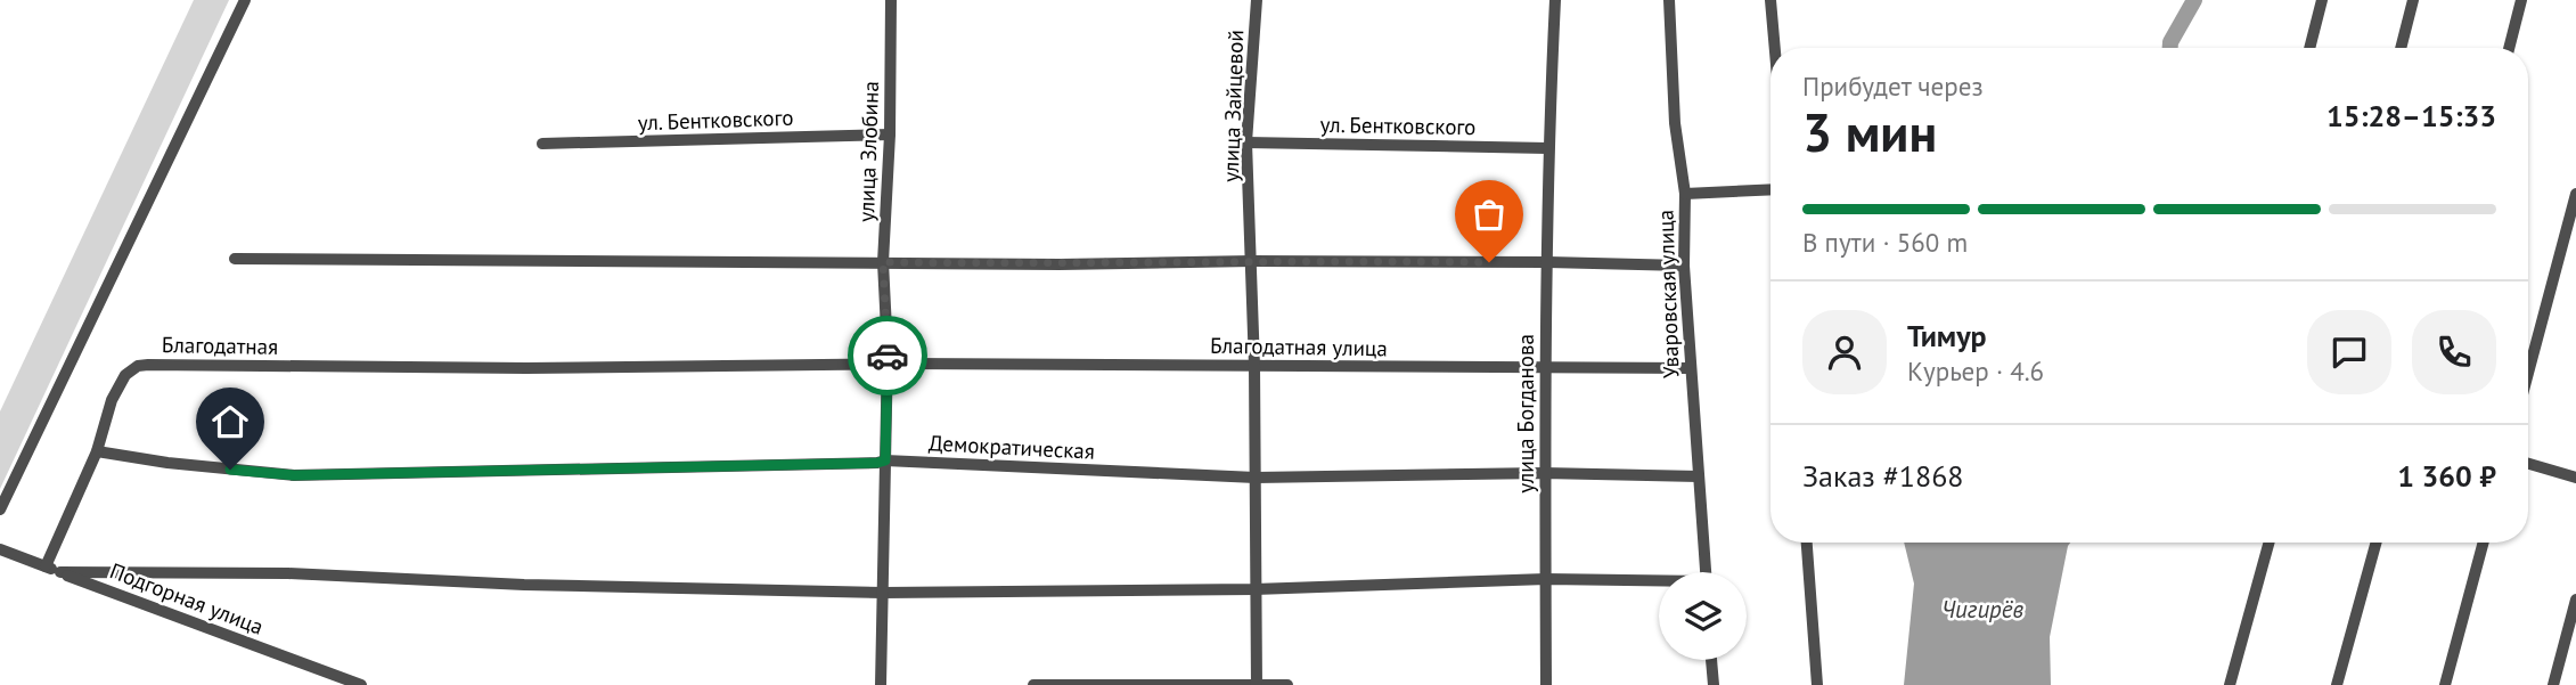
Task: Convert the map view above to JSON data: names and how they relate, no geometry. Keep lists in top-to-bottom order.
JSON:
{
  "streets": {
    "street": [
      "улица Зайцевой",
      "ул. Бентковского",
      "улица Злобина",
      "Уваровская улица",
      "Благодатная",
      "Благодатная улица",
      "улица Богданова",
      "Демократическая",
      "Подгорная улица"
    ]
  },
  "crossings": [
    ["улица Зайцевой", "ул. Бентковского"],
    ["улица Зайцевой", "Благодатная улица"],
    ["улица Зайцевой", "Демократическая"],
    ["ул. Бентковского", "улица Злобина"],
    ["ул. Бентковского", "улица Богданова"],
    ["улица Злобина", "Благодатная улица"],
    ["улица Злобина", "Демократическая"],
    ["Уваровская улица", "Благодатная улица"],
    ["Уваровская улица", "Демократическая"],
    ["Благодатная", "Благодатная улица"],
    ["Благодатная", "Демократическая"],
    ["Благодатная", "Подгорная улица"],
    ["Благодатная улица", "улица Богданова"],
    ["улица Богданова", "Демократическая"]
  ],
  "water": ["Чигирёв"],
  "page": {
    "heading": ["3 мин", "Прибудет через", "15:28–15:33"],
    "panel": [
      "Тимур",
      "Курьер · 4.6",
      "Заказ #1868",
      "1 360 ₽"
    ],
    "bar": "В пути · 560 m"
  }
}
